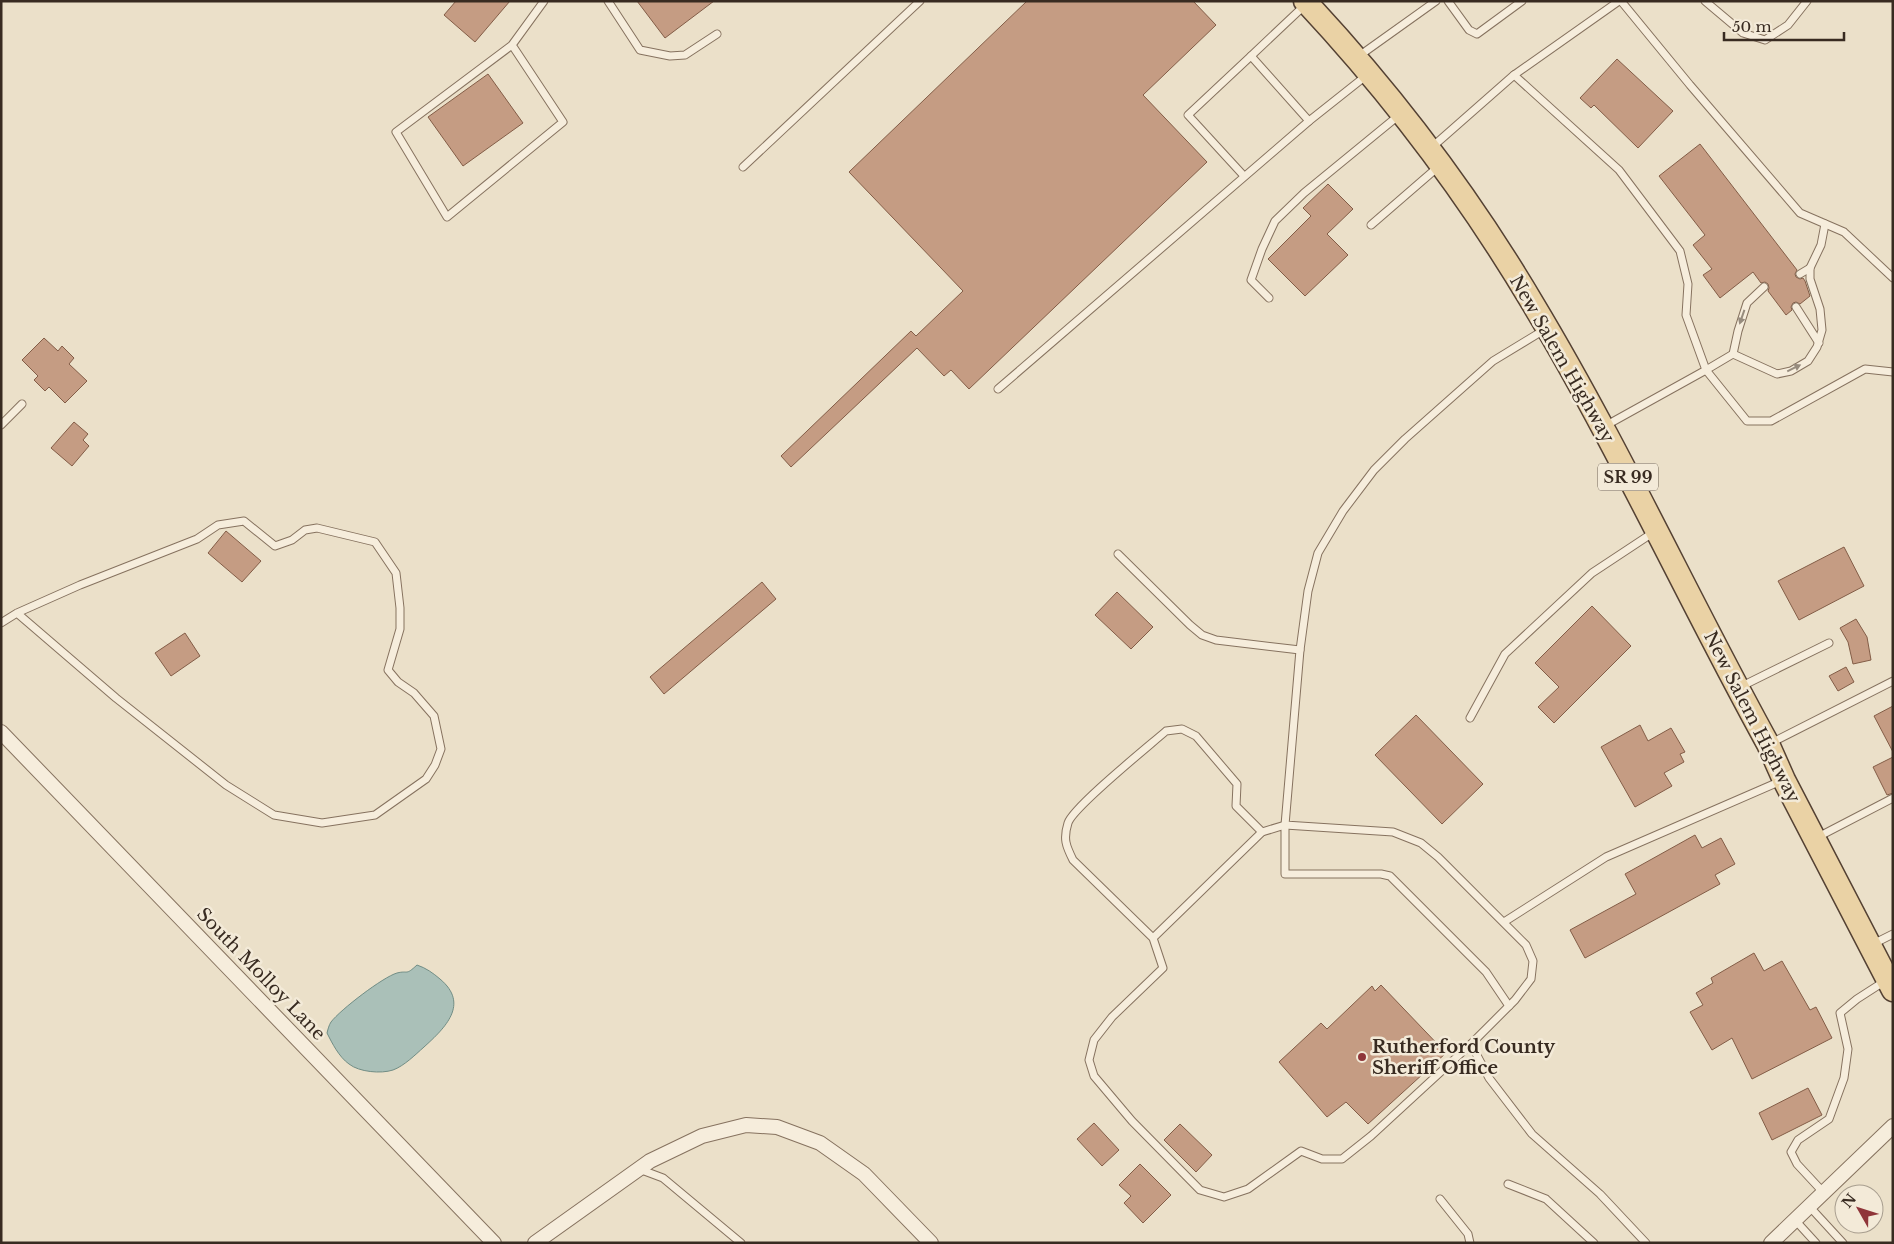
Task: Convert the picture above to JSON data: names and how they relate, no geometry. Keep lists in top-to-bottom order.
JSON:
{
  "streets": {
    "main road": ["New Salem Highway", "SR 99"],
    "street": ["South Molloy Lane"]
  },
  "places": ["Rutherford County Sheriff Office"],
  "scale_bar": "50 m",
  "north": "top left"
}
